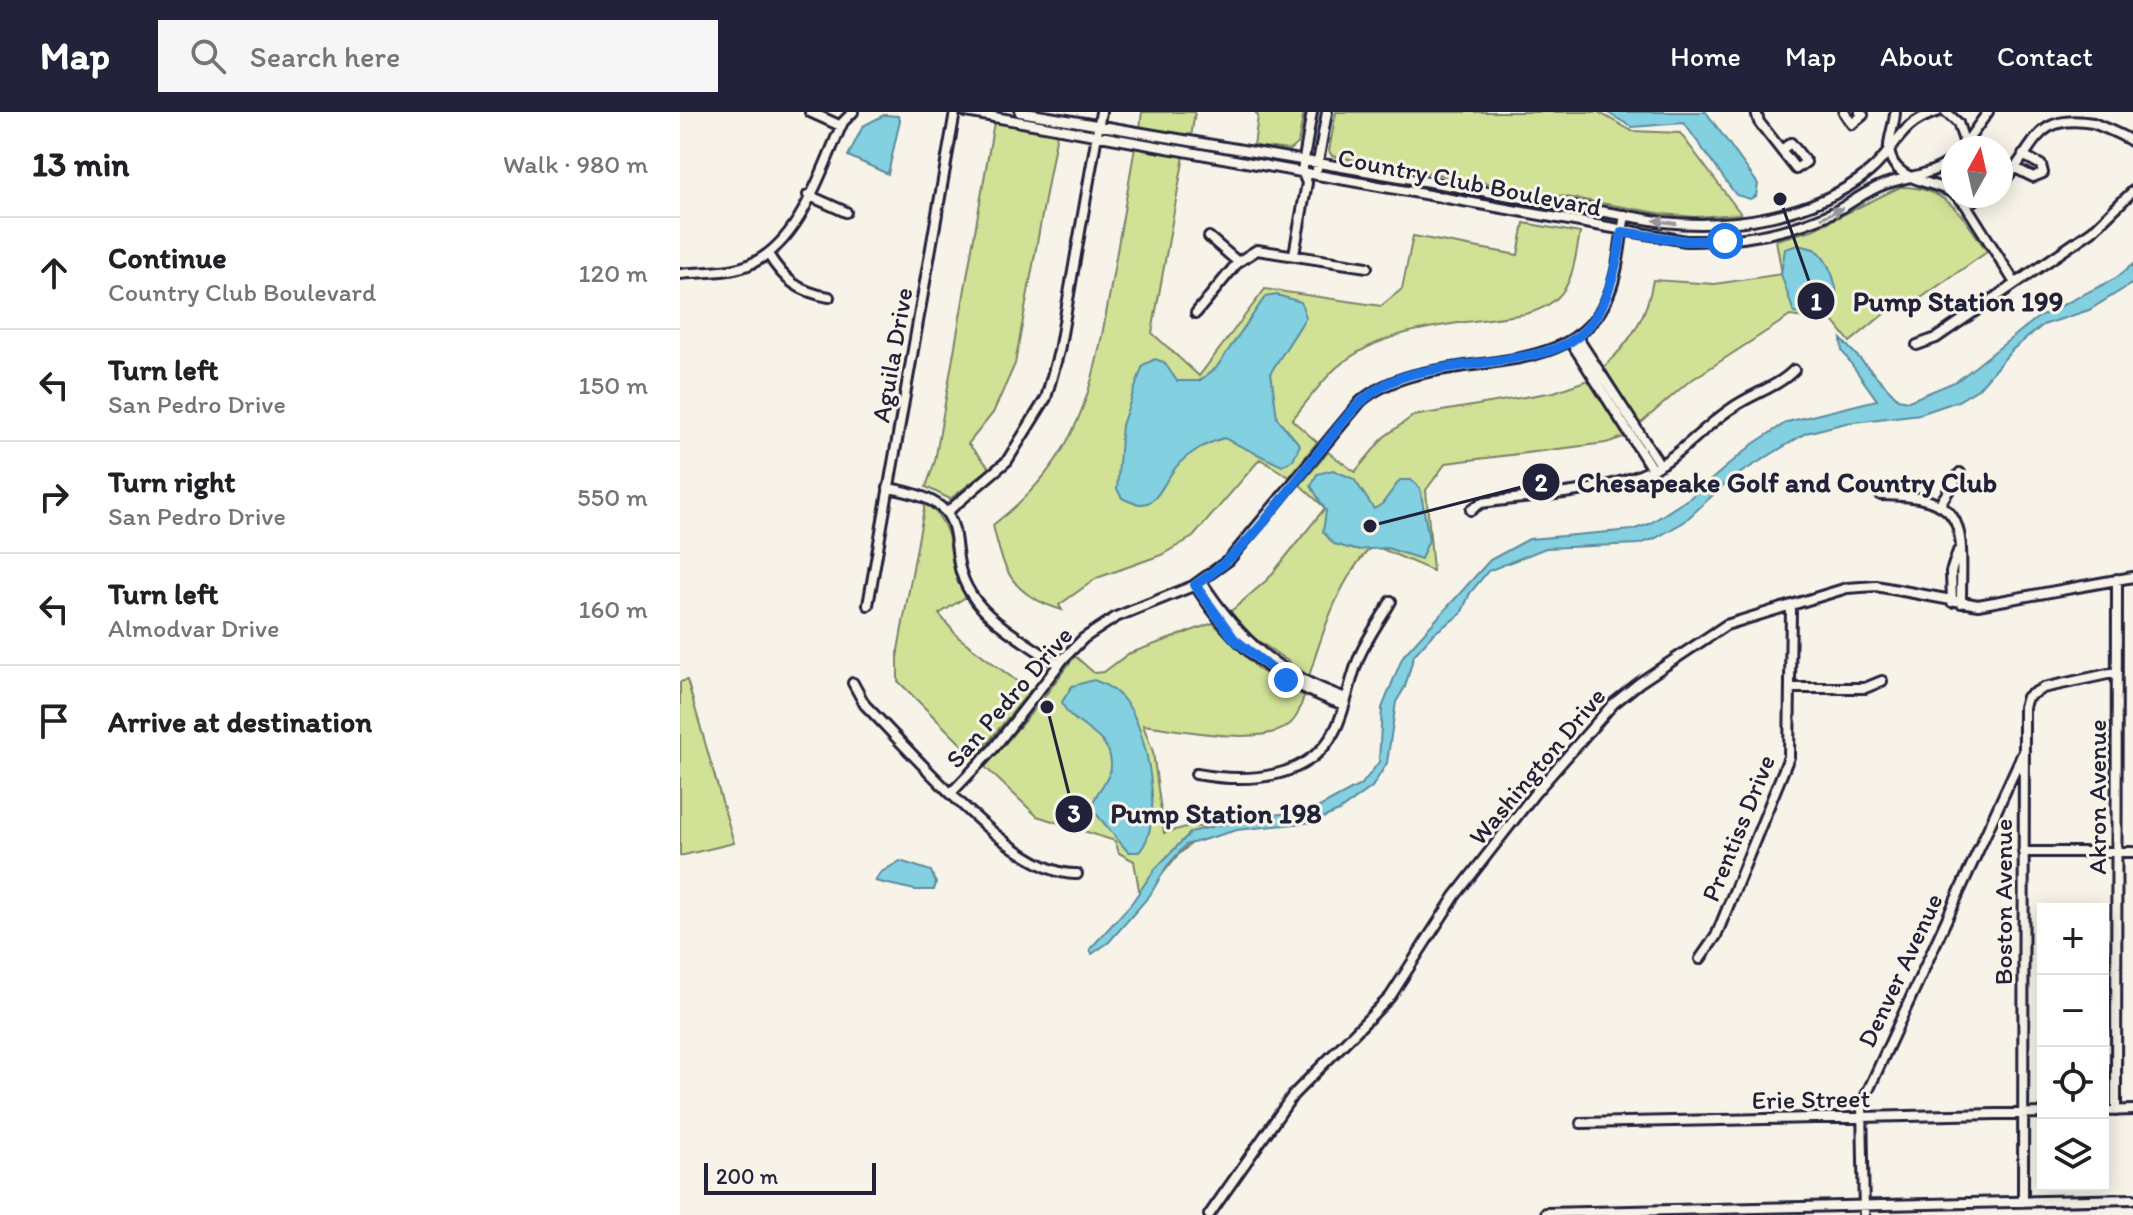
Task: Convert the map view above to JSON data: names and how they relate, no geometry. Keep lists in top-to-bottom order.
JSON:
{
  "streets": {
    "street": [
      "Country Club Boulevard",
      "Aguila Drive",
      "San Pedro Drive",
      "Washington Drive",
      "Akron Avenue",
      "Prentiss Drive",
      "Boston Avenue",
      "Denver Avenue",
      "Erie Street"
    ]
  },
  "crossings": [
    ["Washington Drive", "Akron Avenue"],
    ["Washington Drive", "Prentiss Drive"],
    ["Akron Avenue", "Boston Avenue"],
    ["Boston Avenue", "Denver Avenue"],
    ["Boston Avenue", "Erie Street"],
    ["Denver Avenue", "Erie Street"]
  ],
  "places": ["Pump Station 199", "Chesapeake Golf and Country Club", "Pump Station 198"],
  "scale_bar": "200 m",
  "north": "top",
  "page": {
    "header": "Map",
    "search": "Search here",
    "nav": [
      "Home",
      "Map",
      "About",
      "Contact"
    ],
    "heading": ["13 min", "Walk · 980 m"],
    "list": [
      ["Continue", "Country Club Boulevard", "120 m"],
      ["Turn left", "San Pedro Drive", "150 m"],
      ["Turn right", "San Pedro Drive", "550 m"],
      ["Turn left", "Almodvar Drive", "160 m"],
      "Arrive at destination"
    ],
    "map_buttons": ["+", "−"],
    "scale": "200 m"
  }
}
